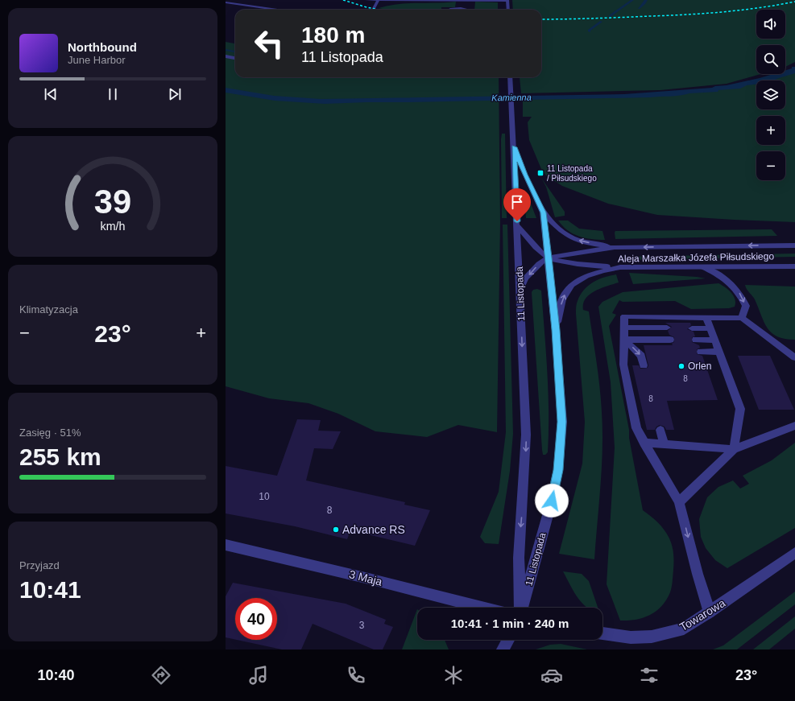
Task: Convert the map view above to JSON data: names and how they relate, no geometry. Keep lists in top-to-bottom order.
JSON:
{
  "streets": {
    "street": [
      "Aleja Marszałka Józefa Piłsudskiego",
      "11 Listopada",
      "3 Maja",
      "Towarowa"
    ]
  },
  "crossings": [
    ["Aleja Marszałka Józefa Piłsudskiego", "11 Listopada"]
  ],
  "water": ["Kamienna"],
  "places": {
    "transit": ["11 Listopada / Piłsudskiego"],
    "other": ["Orlen", "Advance RS"]
  },
  "house_numbers": [
    "8",
    "8",
    "10",
    "8",
    "3"
  ],
  "page": {
    "map_buttons": ["+", "−"],
    "turn": ["180 m", "11 Listopada"],
    "song": ["Northbound", "June Harbor"],
    "tile": [
      "Klimatyzacja",
      ["Zasięg · 51%", "255 km"],
      ["Przyjazd", "10:41"]
    ],
    "heat": ["−", "23°", "+"],
    "limit": "40",
    "trip": "10:41 · 1 min · 240 m",
    "tabs": ["10:40", "23°"],
    "gauge": ["39", "km/h"]
  }
}
